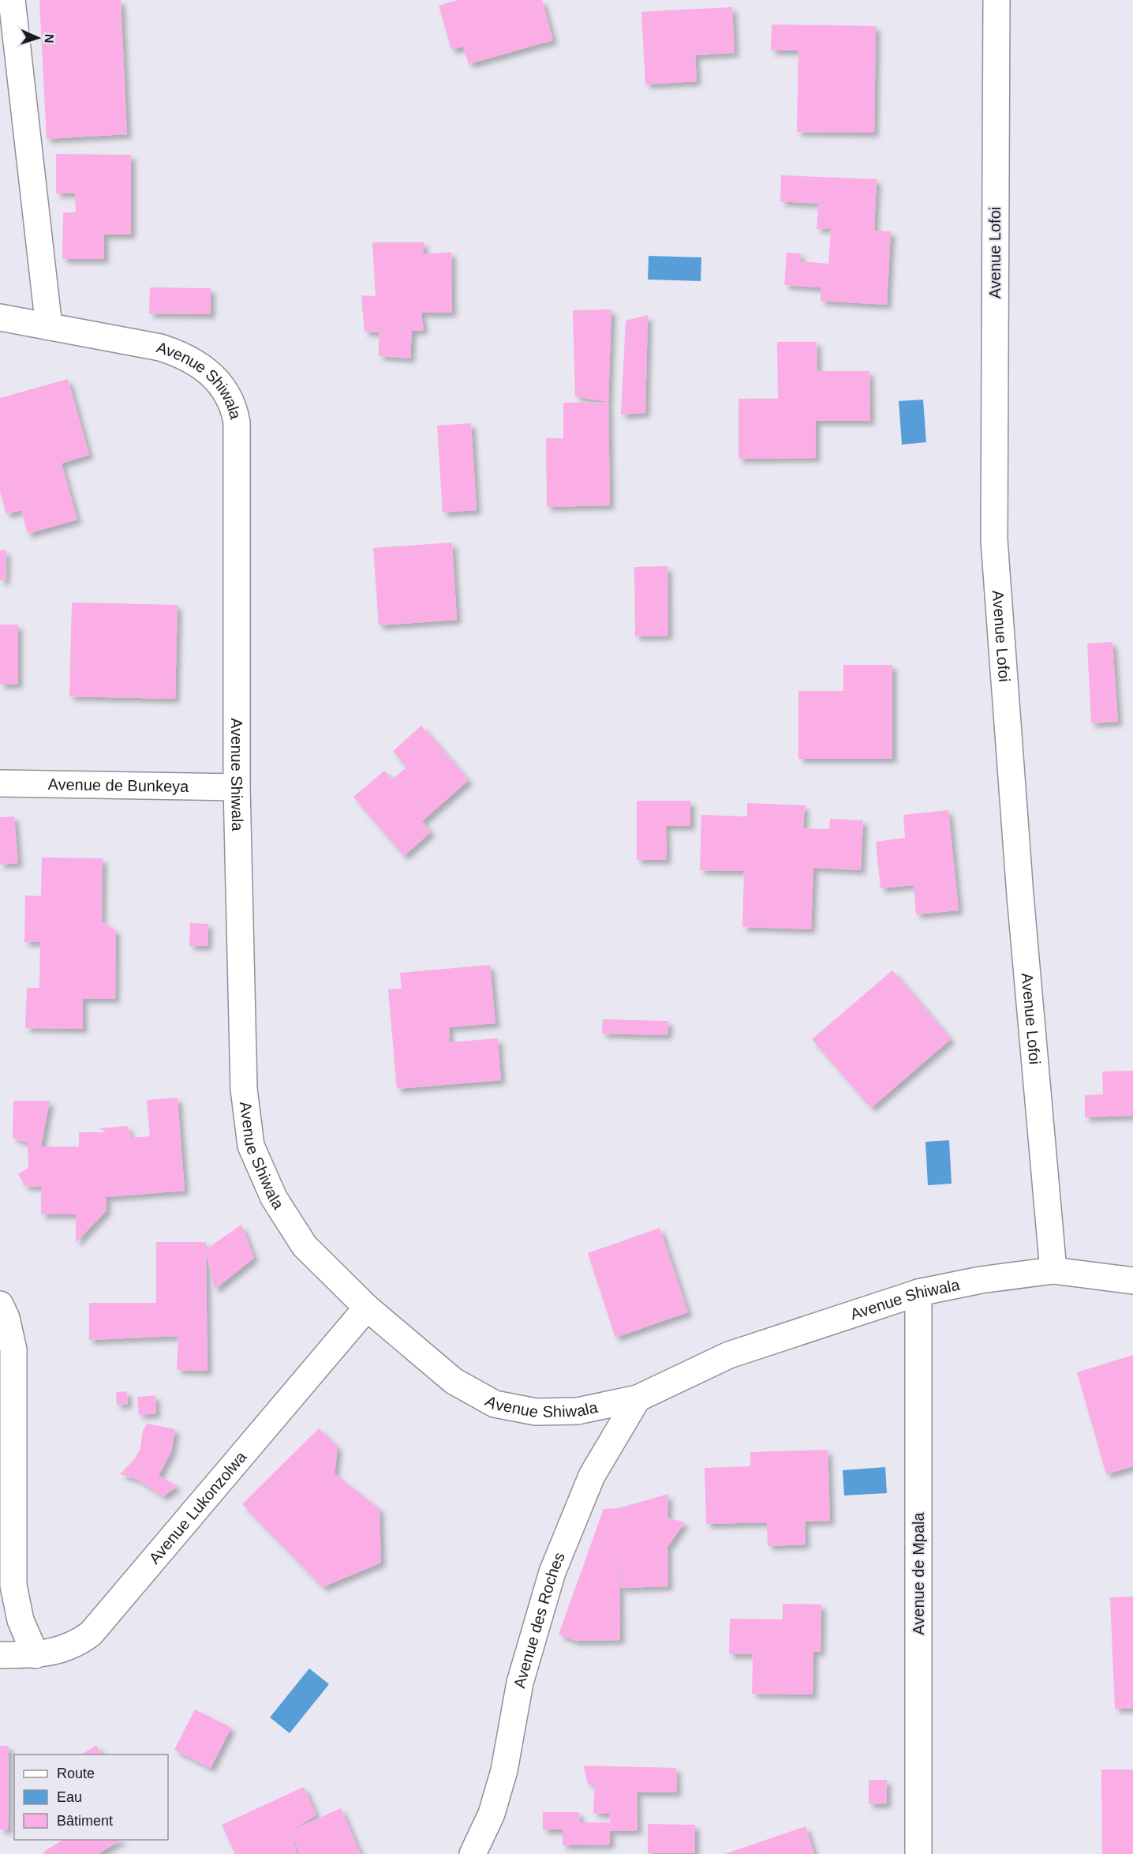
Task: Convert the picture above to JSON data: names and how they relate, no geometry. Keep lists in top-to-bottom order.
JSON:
{
  "streets": {
    "street": [
      "Avenue Lofoi",
      "Avenue Shiwala",
      "Avenue de Bunkeya",
      "Avenue Lukonzolwa",
      "Avenue de Mpala",
      "Avenue des Roches"
    ]
  },
  "crossings": [
    ["Avenue Lofoi", "Avenue Shiwala"],
    ["Avenue Shiwala", "Avenue de Bunkeya"],
    ["Avenue Shiwala", "Avenue Lukonzolwa"],
    ["Avenue Shiwala", "Avenue de Mpala"],
    ["Avenue Shiwala", "Avenue des Roches"]
  ],
  "legend": ["Route", "Eau", "Bâtiment"],
  "north": "right"
}
